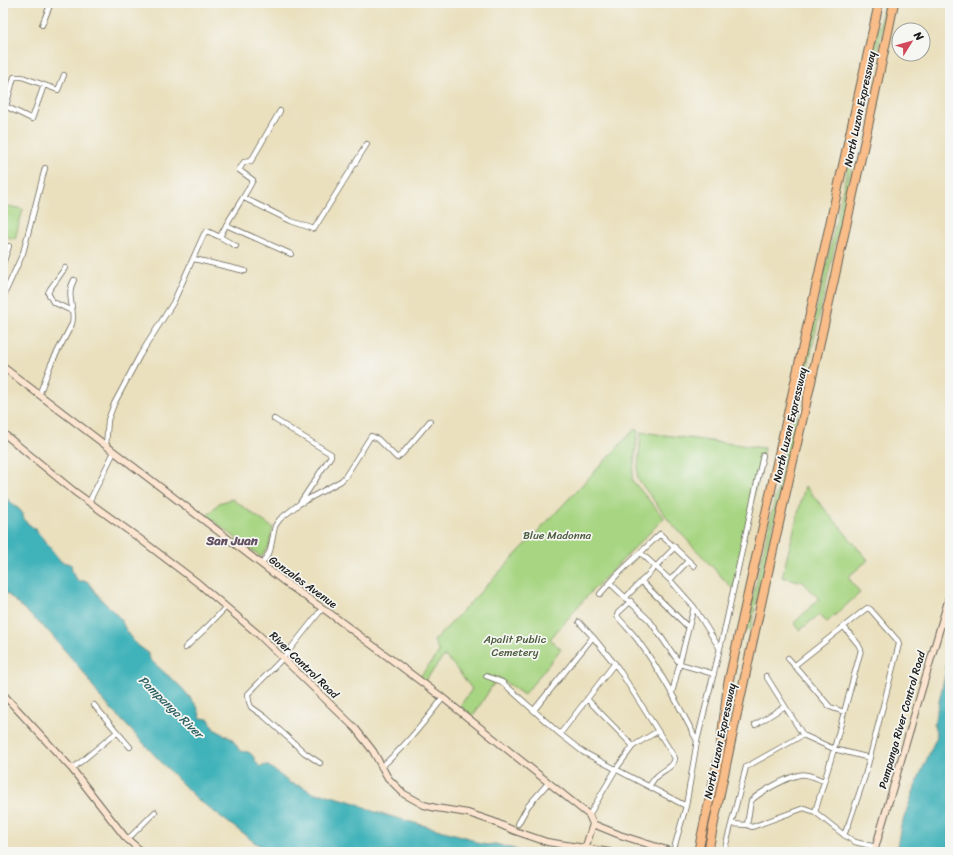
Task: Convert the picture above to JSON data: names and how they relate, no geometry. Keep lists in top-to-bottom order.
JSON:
{
  "streets": {
    "highway": ["North Luzon Expressway"],
    "main road": ["Gonzales Avenue", "River Control Road", "Pampanga River Control Road"]
  },
  "districts": ["San Juan"],
  "water": ["Pampanga River"],
  "parks": ["Blue Madonna", "Apalit Public Cemetery"],
  "north": "top right"
}
